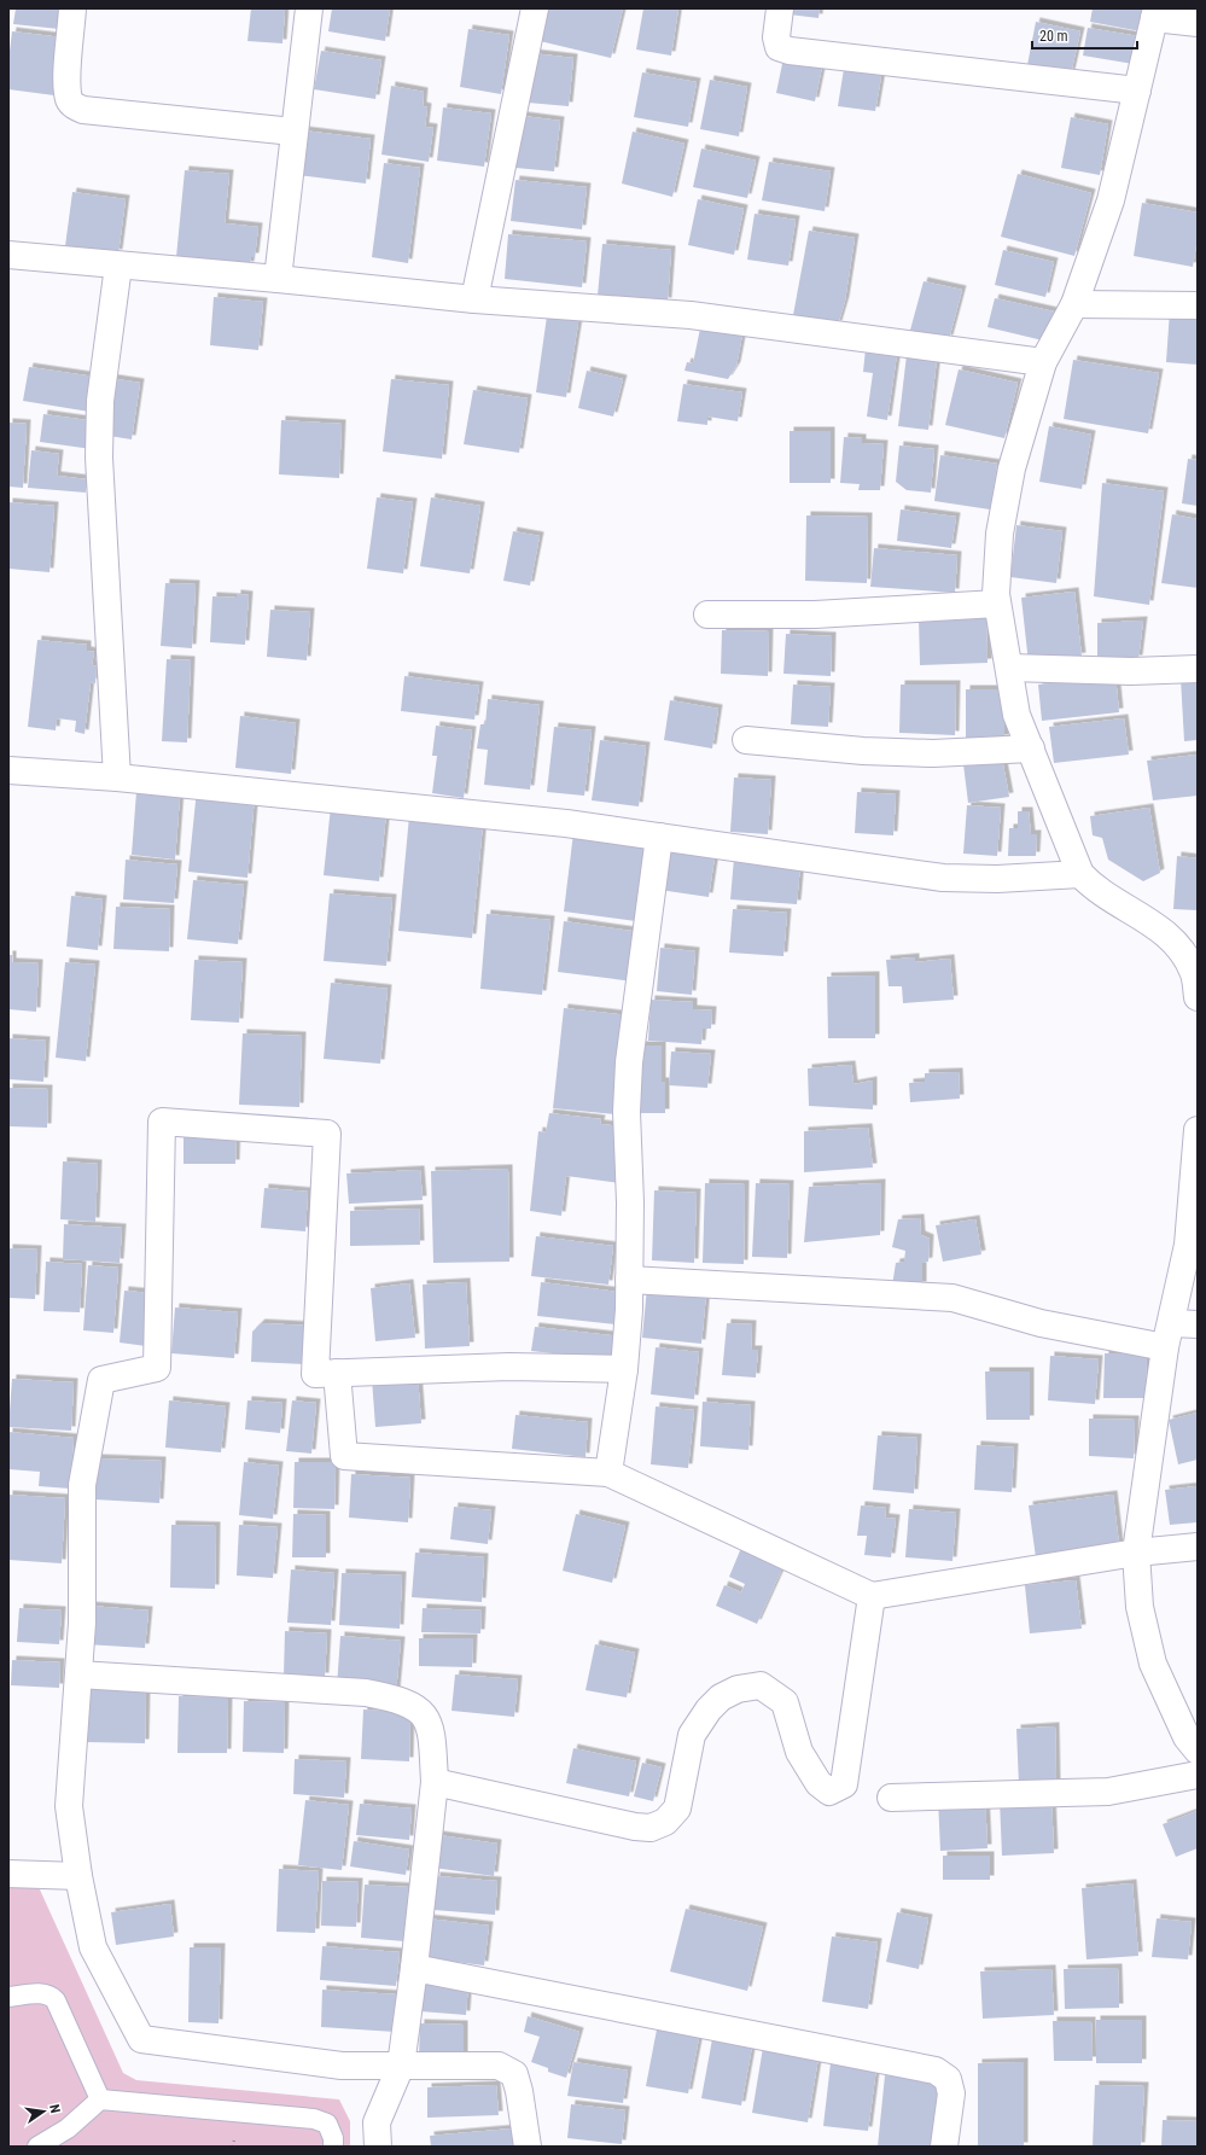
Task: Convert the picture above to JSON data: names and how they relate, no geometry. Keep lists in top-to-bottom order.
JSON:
{
  "scale_bar": "20 m",
  "north": "right"
}
